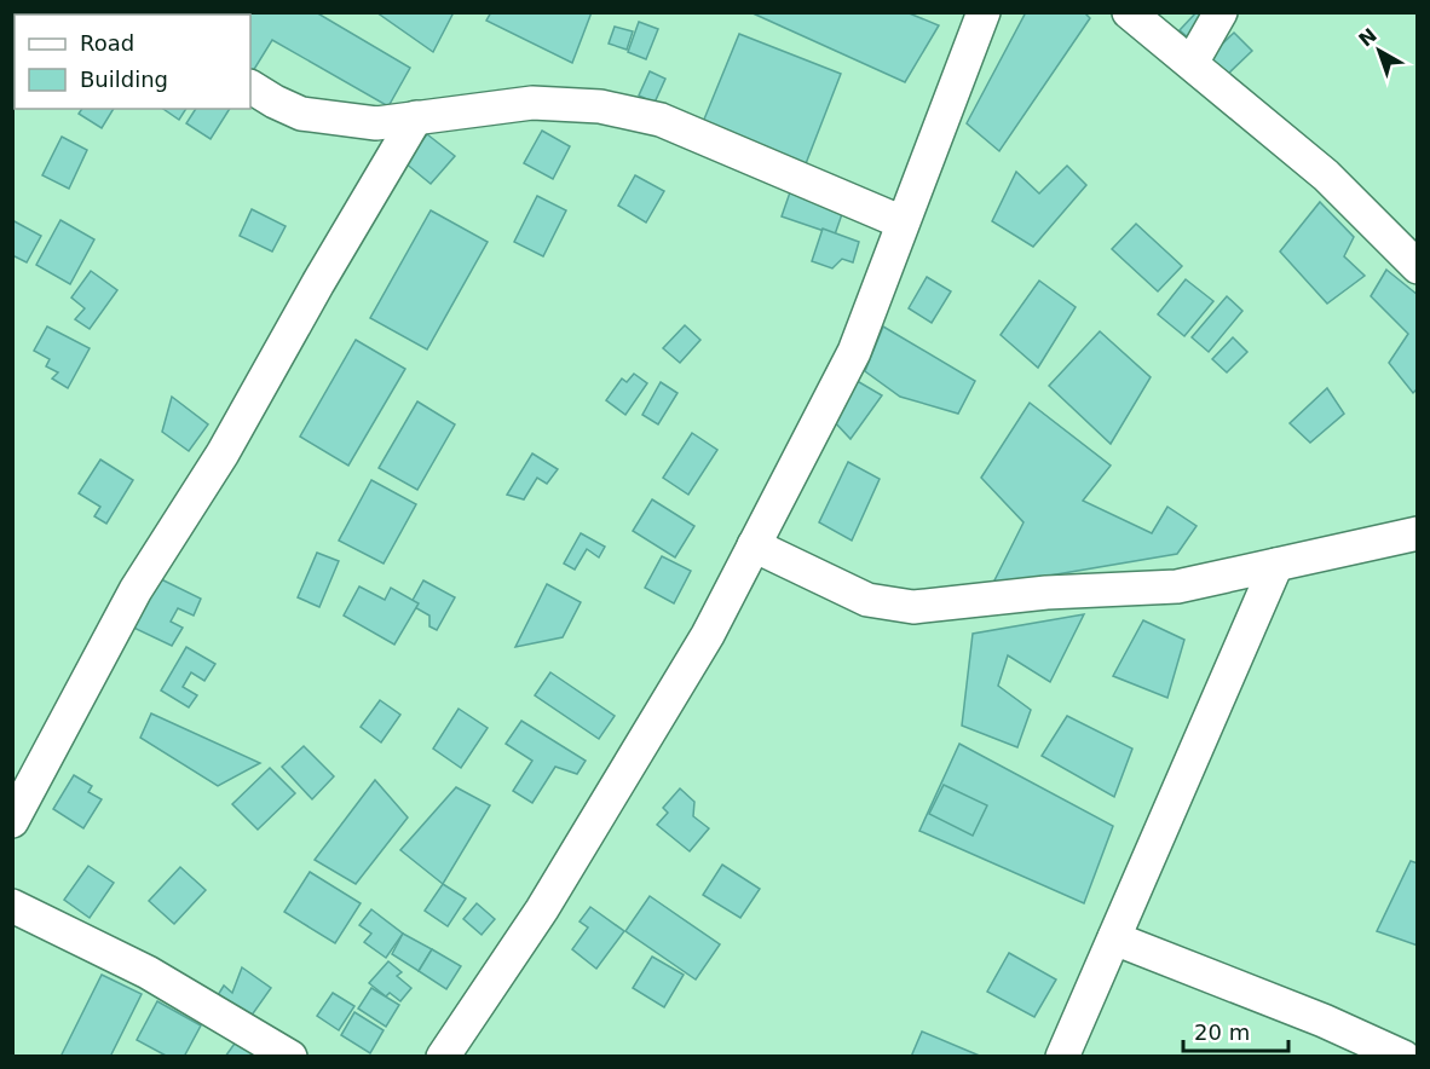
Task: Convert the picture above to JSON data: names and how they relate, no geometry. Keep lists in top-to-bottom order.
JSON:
{
  "legend": ["Road", "Building"],
  "scale_bar": "20 m",
  "north": "top left"
}
